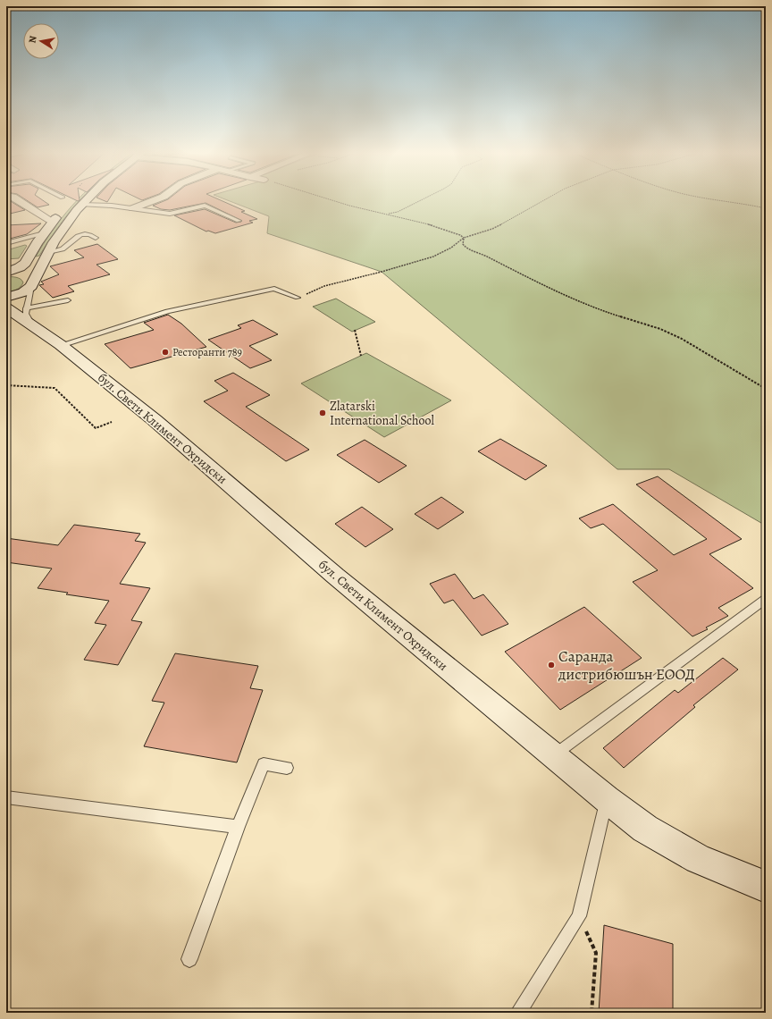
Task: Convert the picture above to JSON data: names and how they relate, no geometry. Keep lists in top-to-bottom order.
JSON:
{
  "streets": {
    "main road": ["бул. Свети Климент Охридски"]
  },
  "places": ["Ресторанти 789", "Zlatarski International School", "Саранда дистрибюшън ЕООД"],
  "north": "left"
}
